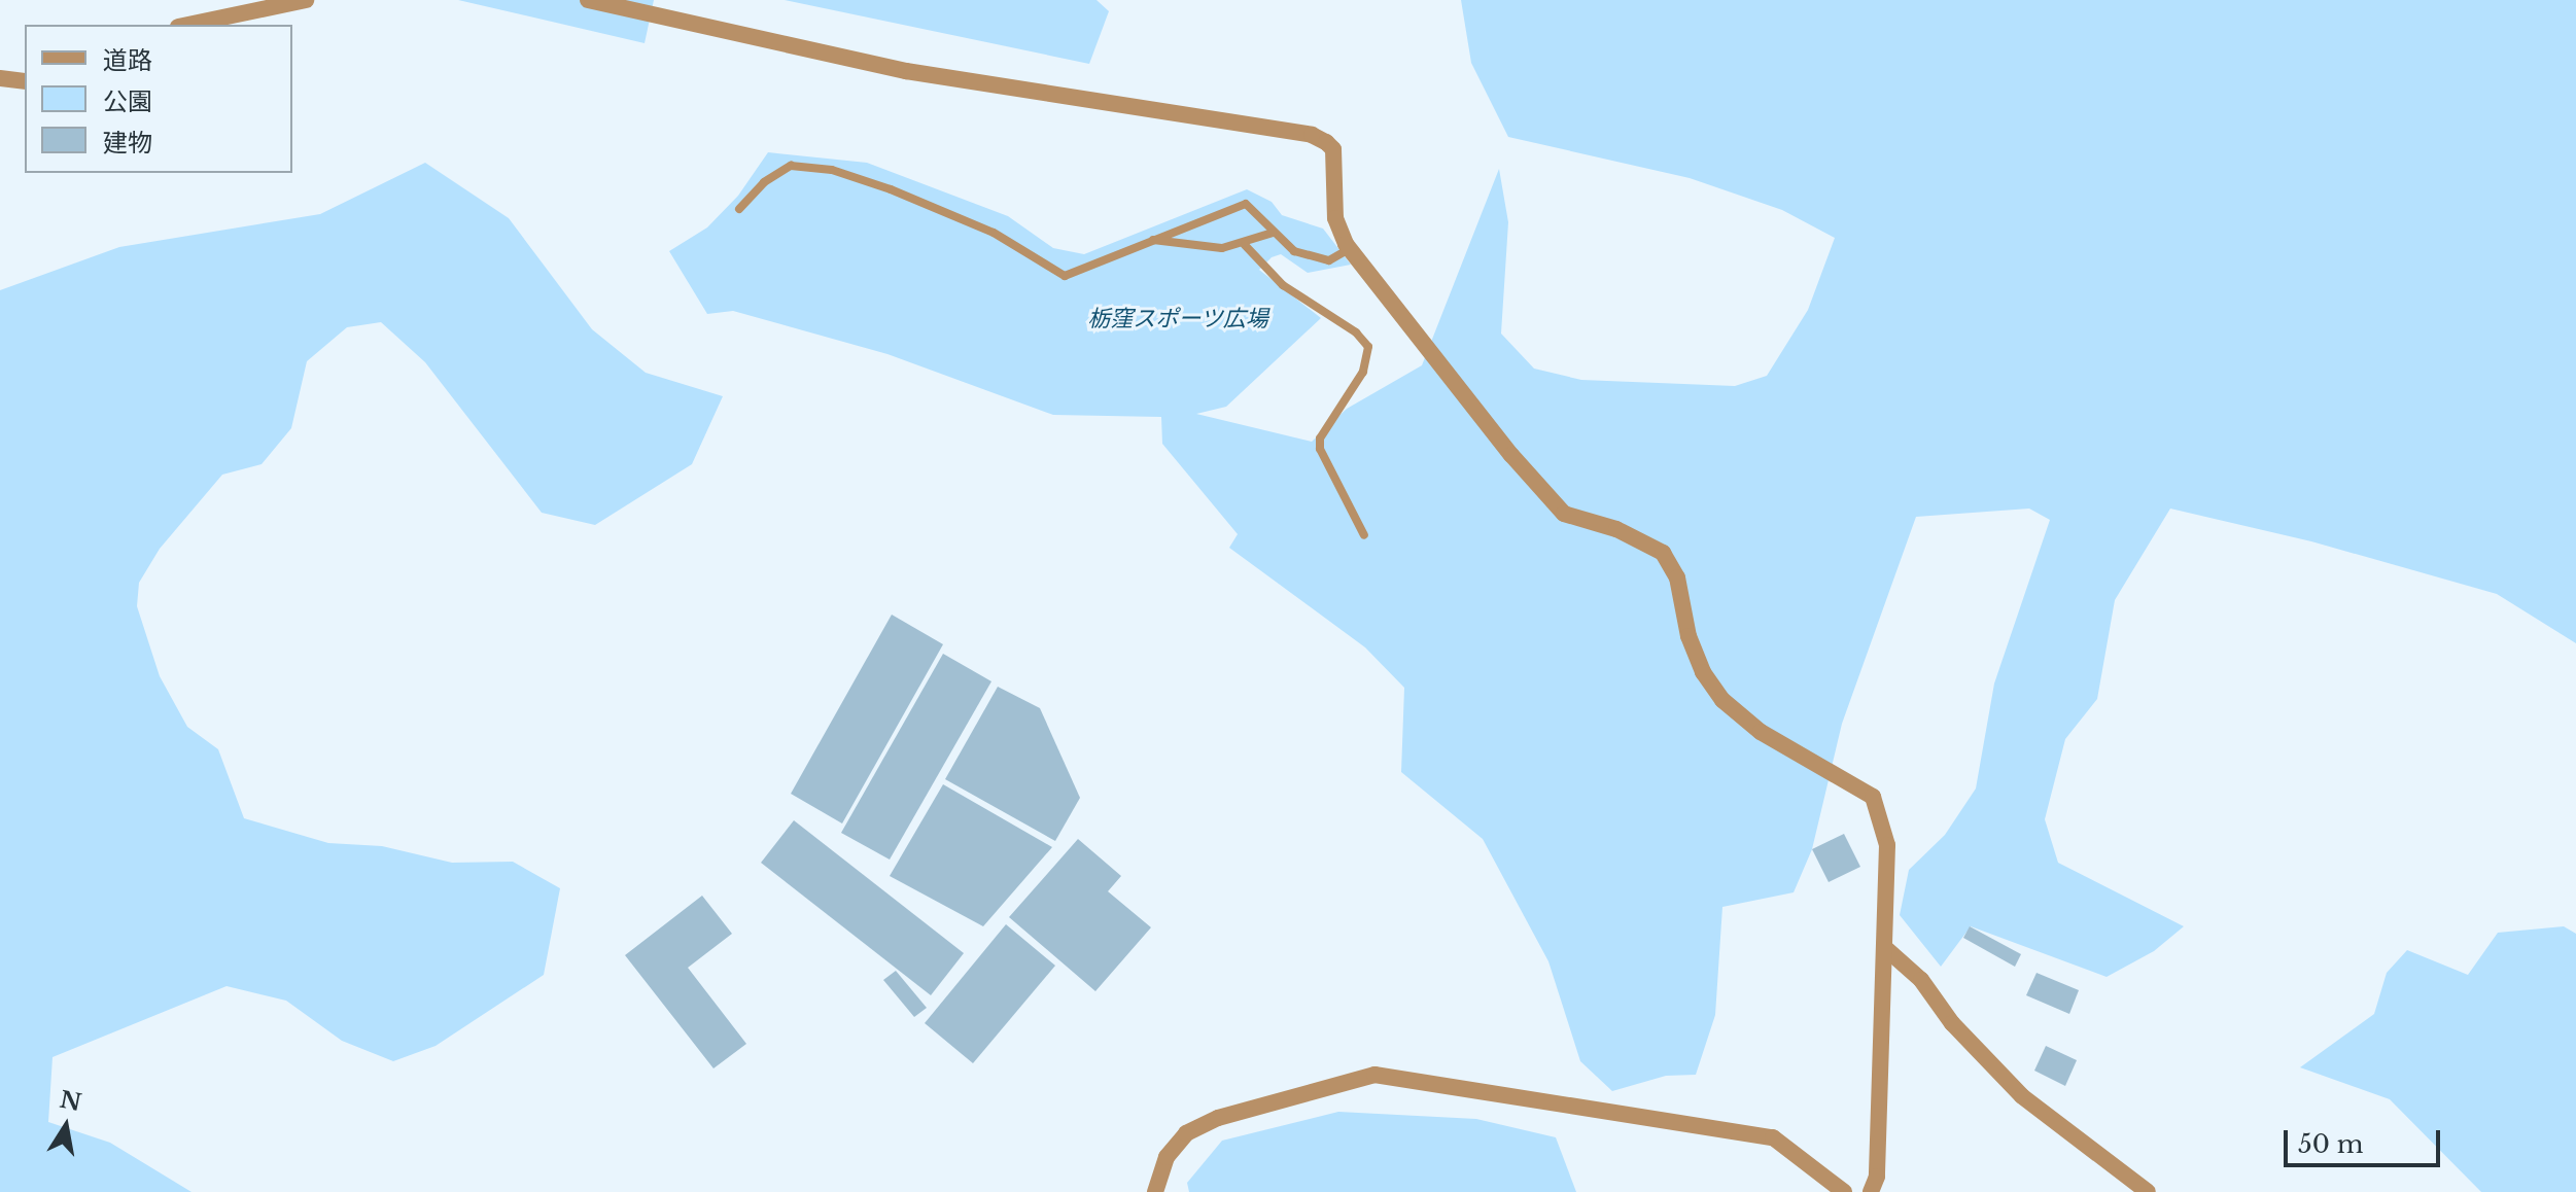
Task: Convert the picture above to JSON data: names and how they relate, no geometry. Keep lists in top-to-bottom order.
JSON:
{
  "parks": ["栃窪スポーツ広場"],
  "legend": ["道路", "公園", "建物"],
  "scale_bar": "50 m",
  "north": "top"
}
